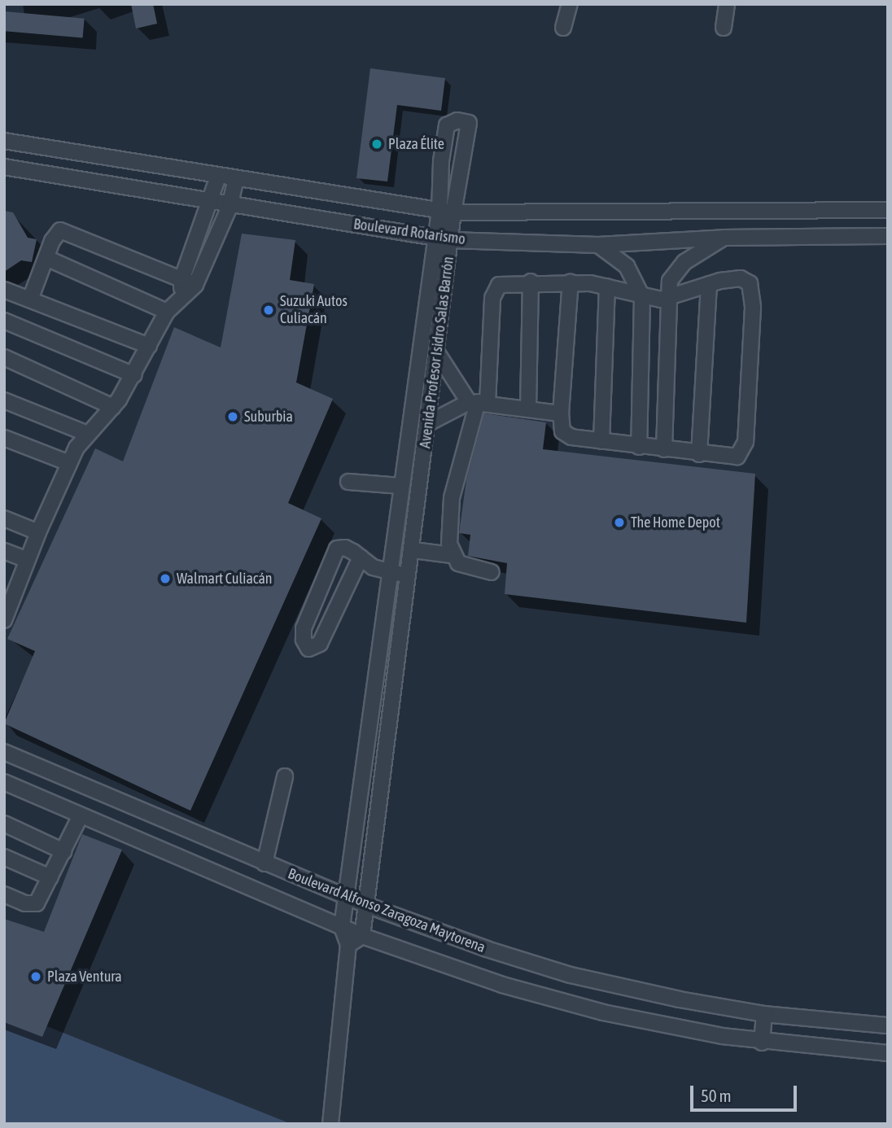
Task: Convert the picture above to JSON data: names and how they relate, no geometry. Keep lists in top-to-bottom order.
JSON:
{
  "streets": {
    "street": ["Boulevard Rotarismo", "Avenida Profesor Isidro Salas Barrón", "Boulevard Alfonso Zaragoza Maytorena"]
  },
  "crossings": [
    ["Boulevard Rotarismo", "Avenida Profesor Isidro Salas Barrón"],
    ["Avenida Profesor Isidro Salas Barrón", "Boulevard Alfonso Zaragoza Maytorena"]
  ],
  "places": [
    "Plaza Élite",
    "Suzuki Autos Culiacán",
    "Suburbia",
    "The Home Depot",
    "Walmart Culiacán",
    "Plaza Ventura"
  ],
  "scale_bar": "50 m"
}
